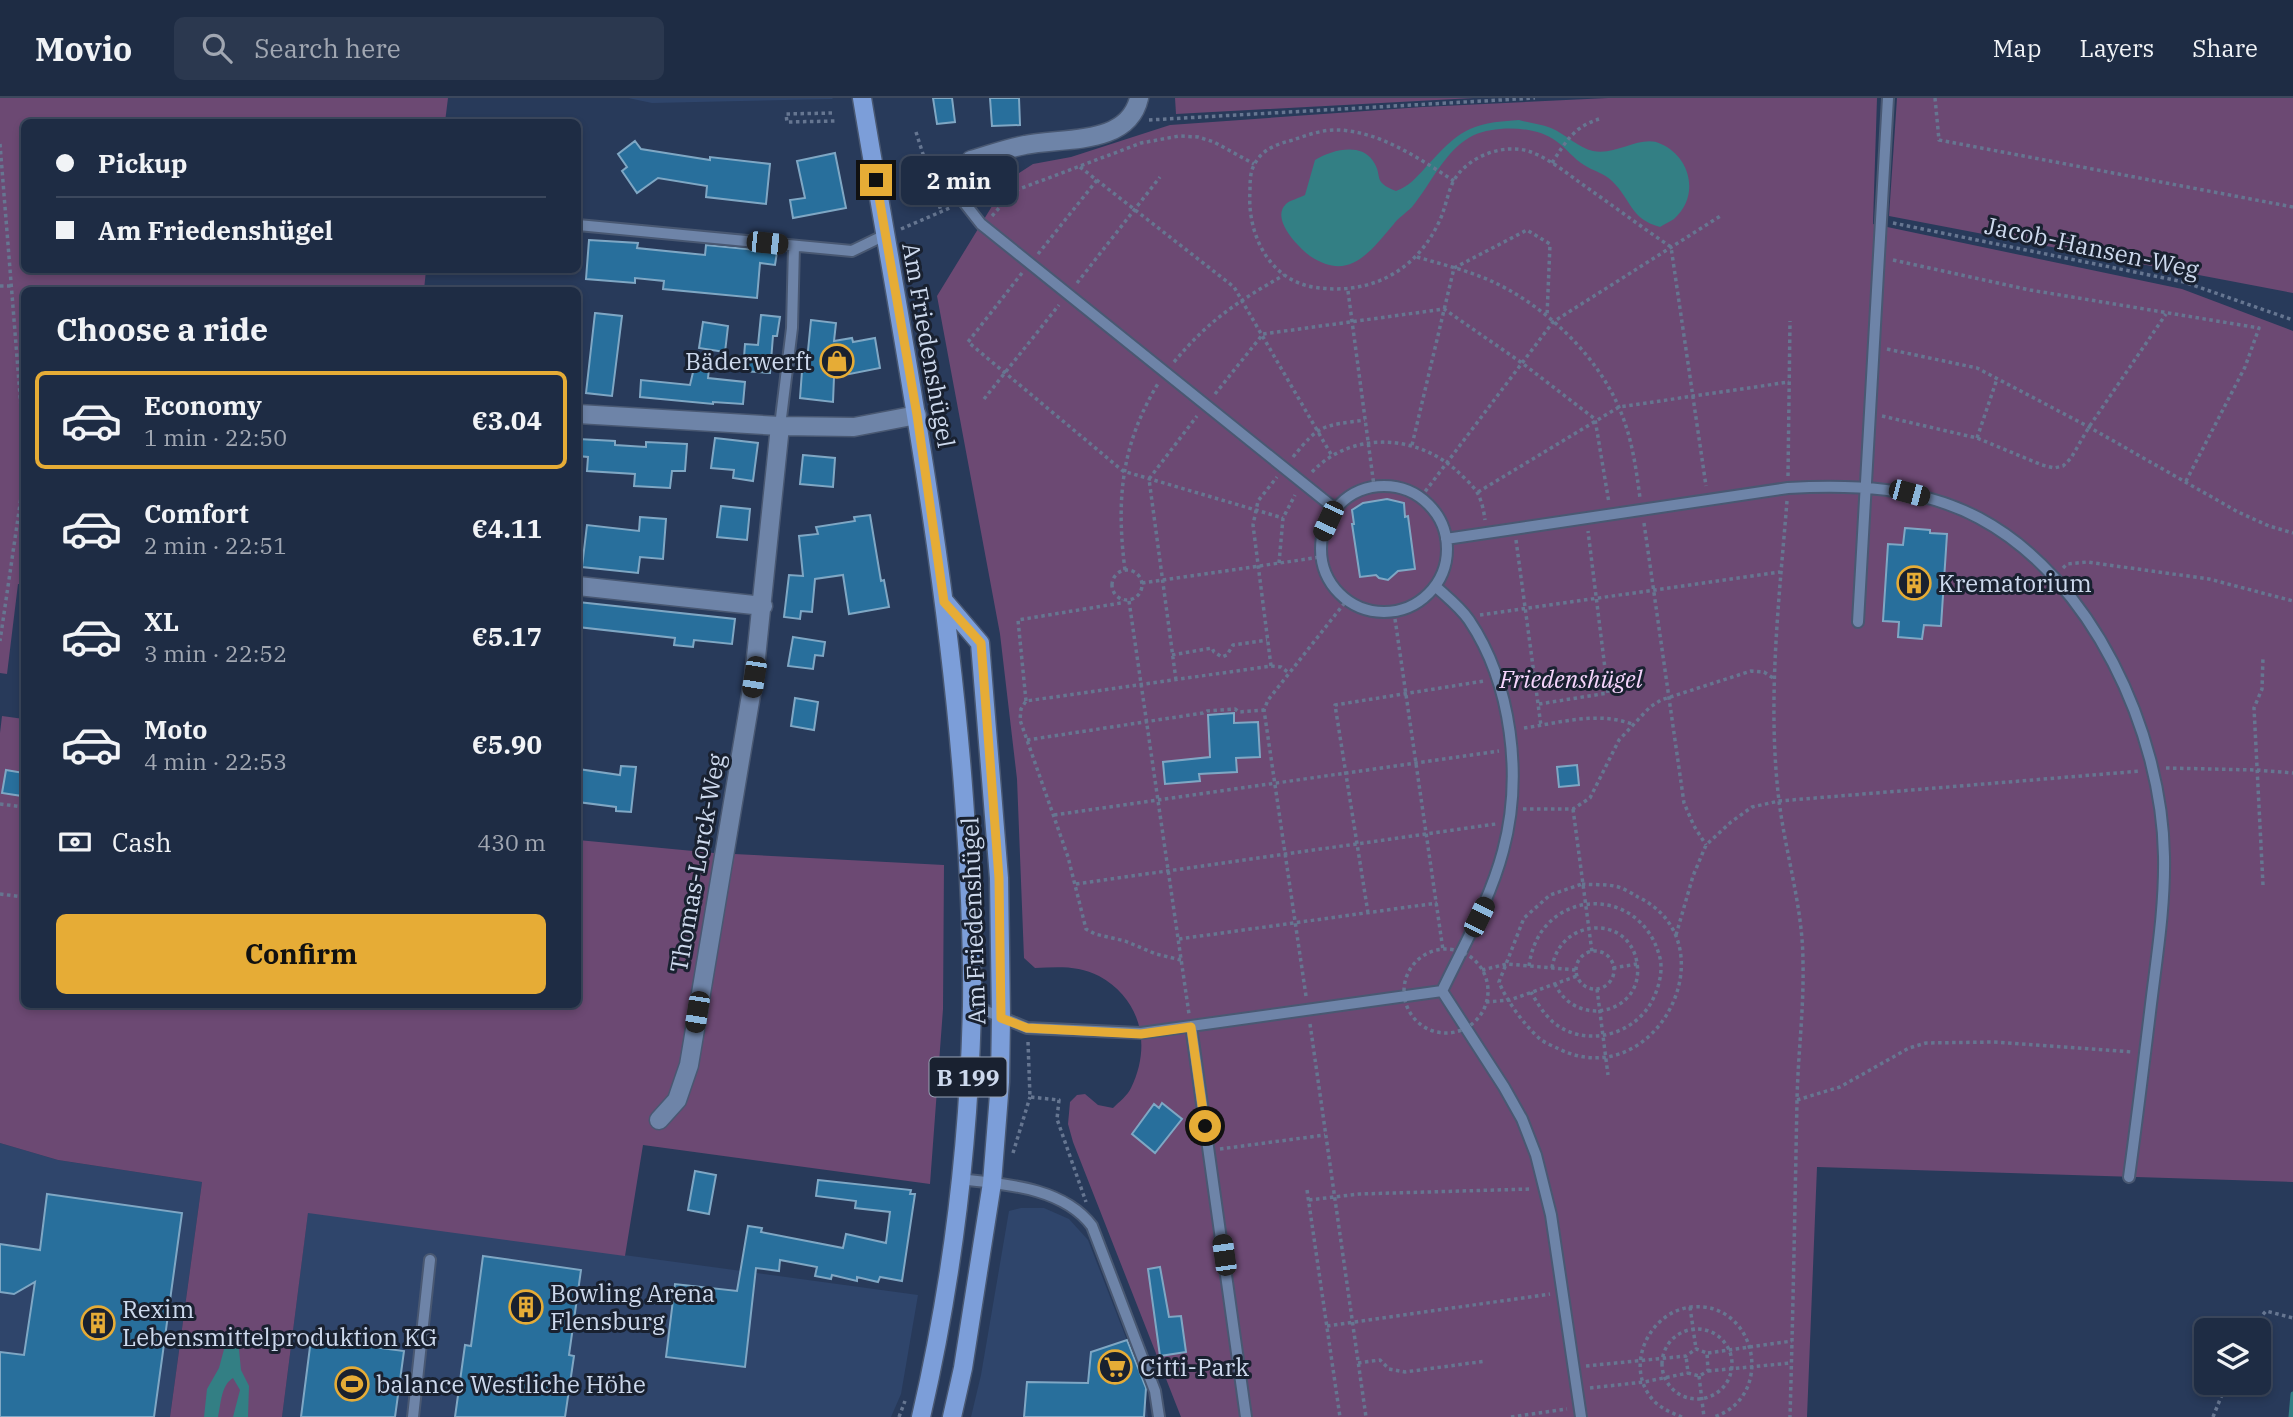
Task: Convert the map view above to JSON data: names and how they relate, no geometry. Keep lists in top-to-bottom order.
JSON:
{
  "streets": {
    "main road": ["Am Friedenshügel", "B 199"],
    "street": ["Thomas-Lorck-Weg"],
    "path": ["Jacob-Hansen-Weg"]
  },
  "parks": ["Friedenshügel"],
  "places": {
    "shop": ["Bäderwerft"],
    "building": ["Krematorium", "Bowling Arena Flensburg", "Rexim Lebensmittelproduktion KG"],
    "supermarket": ["Citti-Park"],
    "sports": ["balance Westliche Höhe"]
  },
  "page": {
    "header": "Movio",
    "search": "Search here",
    "nav": ["Map", "Layers", "Share"],
    "banner": ["Pickup", "Am Friedenshügel"],
    "bubble": "2 min",
    "heading": "Choose a ride",
    "list": [
      {
        "name": "Economy",
        "note": "1 min · 22:50",
        "value": "€3.04"
      },
      {
        "name": "Comfort",
        "note": "2 min · 22:51",
        "value": "€4.11"
      },
      {
        "name": "XL",
        "note": "3 min · 22:52",
        "value": "€5.17"
      },
      {
        "name": "Moto",
        "note": "4 min · 22:53",
        "value": "€5.90"
      }
    ],
    "pay": ["Cash", "430 m"],
    "buttons": "Confirm"
  }
}
